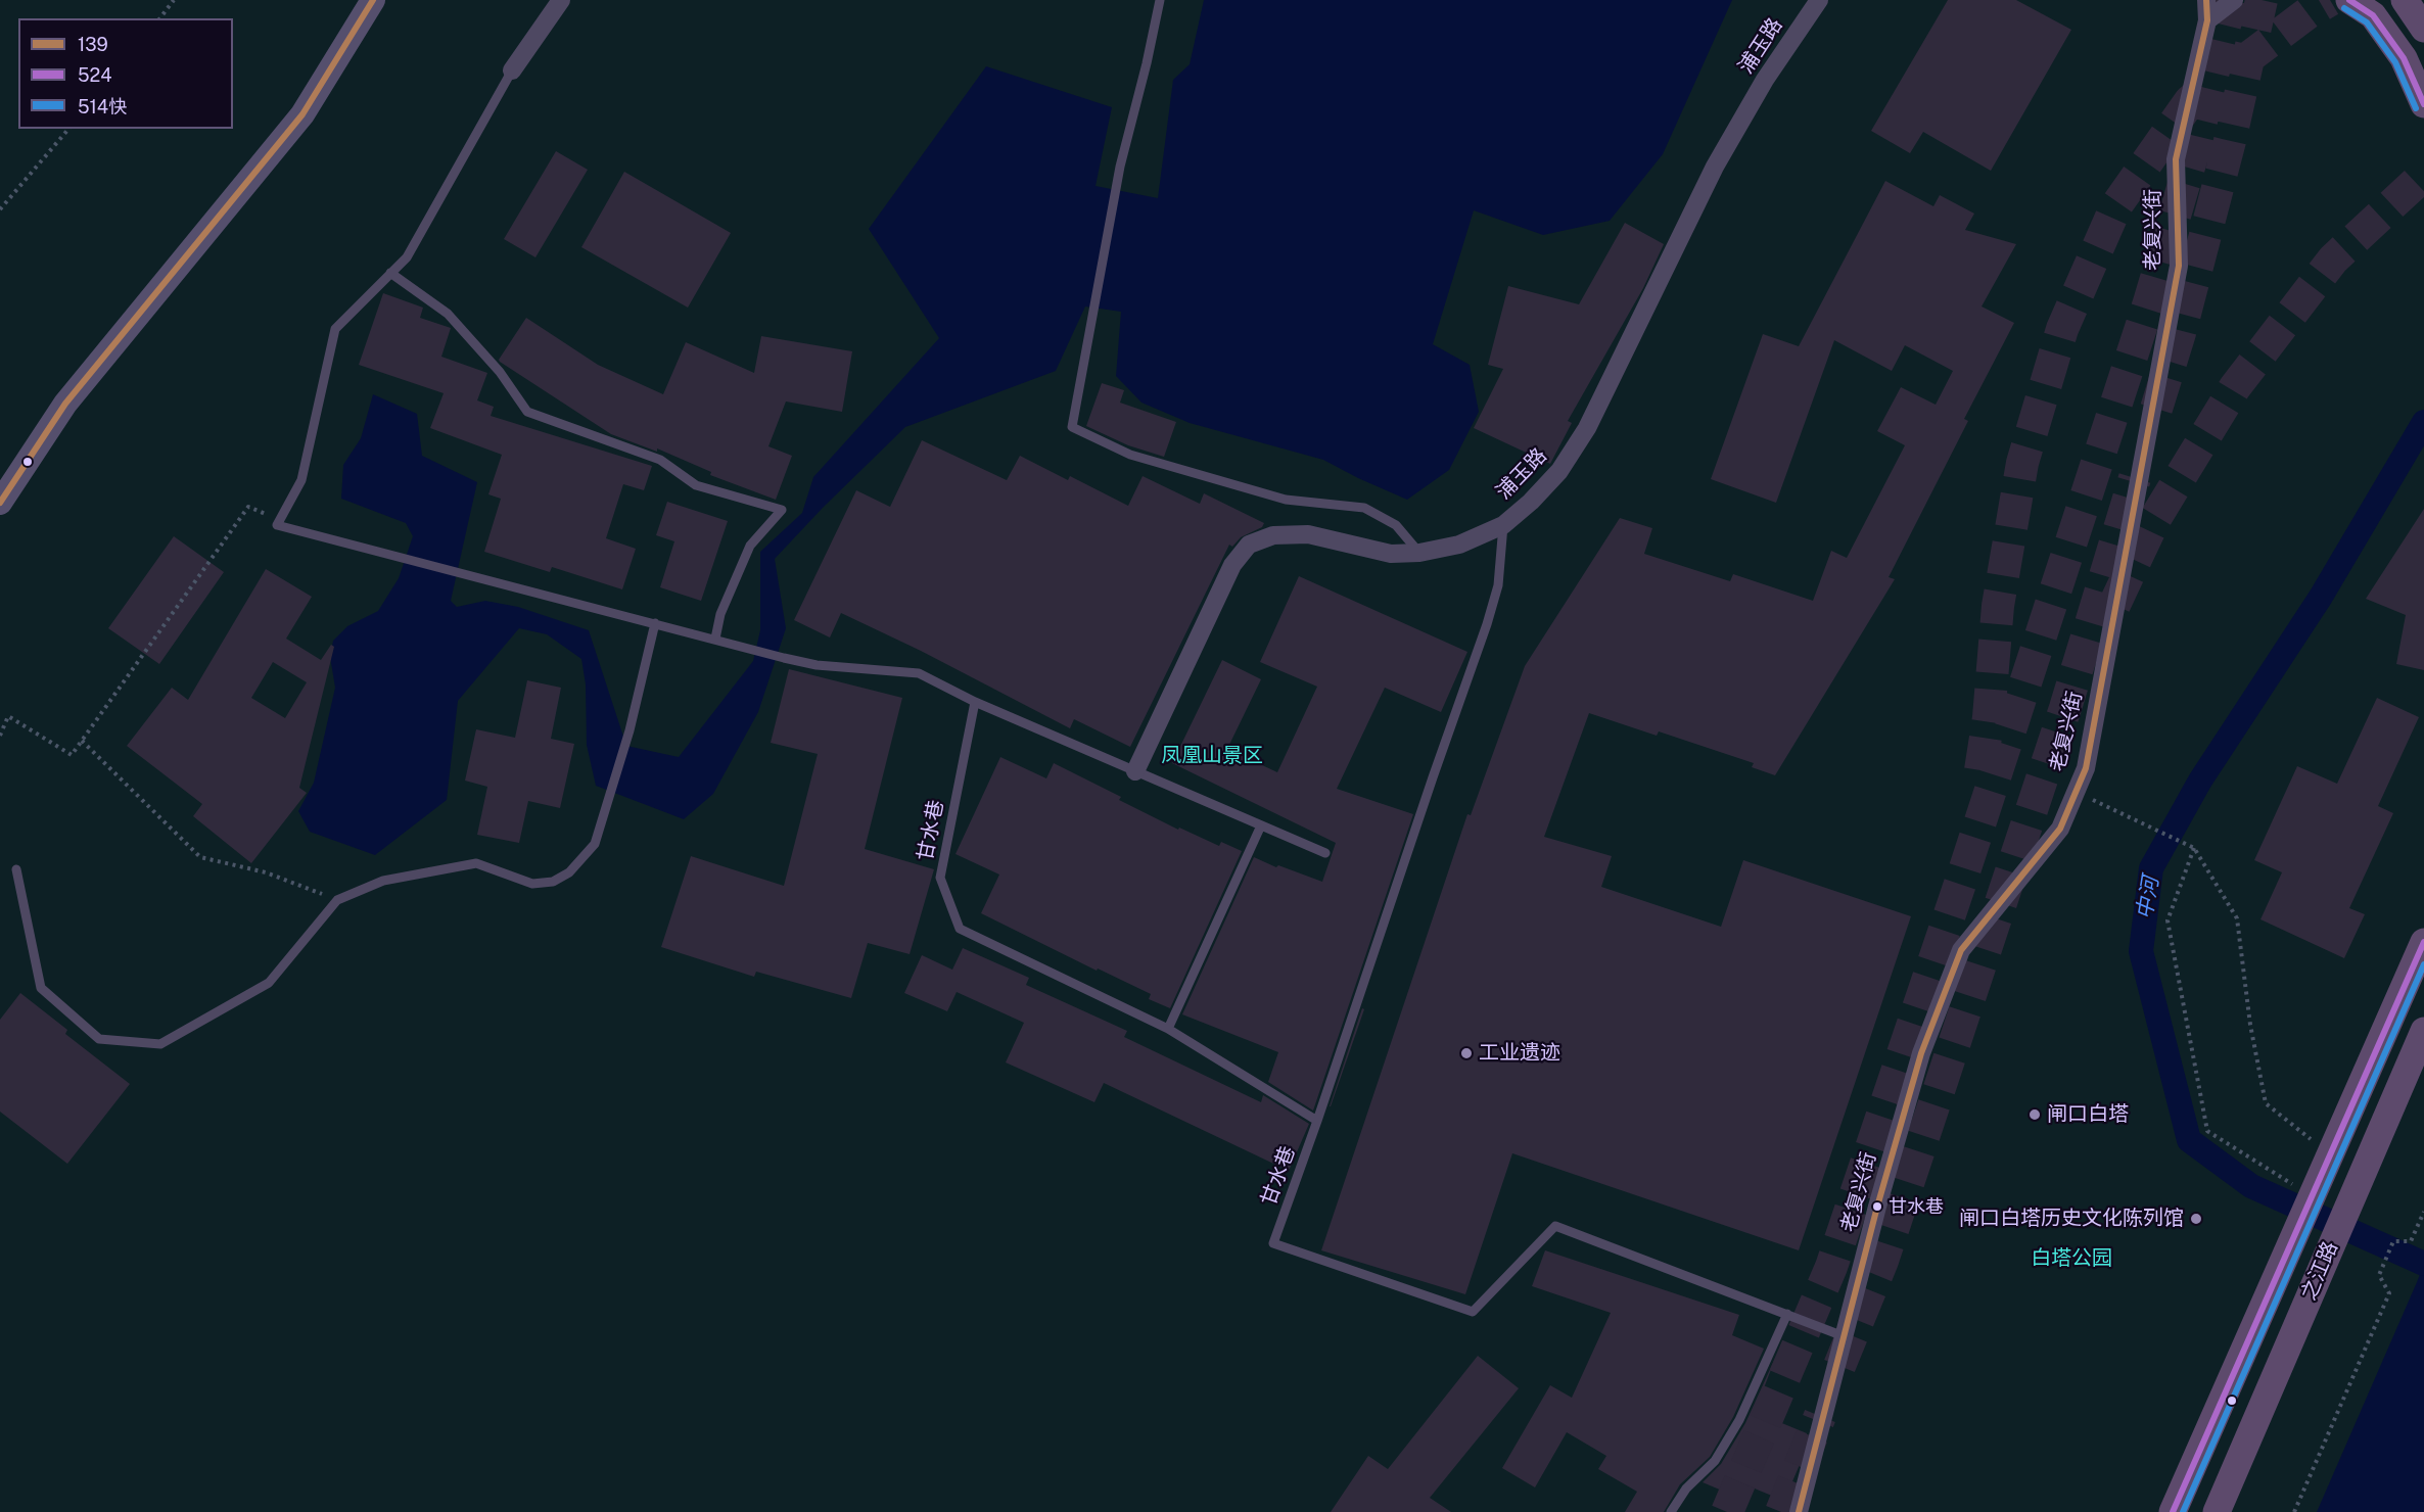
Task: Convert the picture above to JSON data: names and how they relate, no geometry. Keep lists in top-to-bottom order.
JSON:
{
  "streets": {
    "main road": ["之江路"],
    "street": ["浦玉路", "老复兴街"],
    "lane": ["甘水巷"]
  },
  "crossings": [
    ["老复兴街", "甘水巷"]
  ],
  "water": ["中河"],
  "parks": ["凤凰山景区", "白塔公园"],
  "places": [
    "工业遗迹",
    "闸口白塔",
    "甘水巷",
    "闸口白塔历史文化陈列馆"
  ],
  "lines": ["transit line 139", "transit line 524", "transit line 514快"],
  "legend": ["139", "524", "514快"]
}
